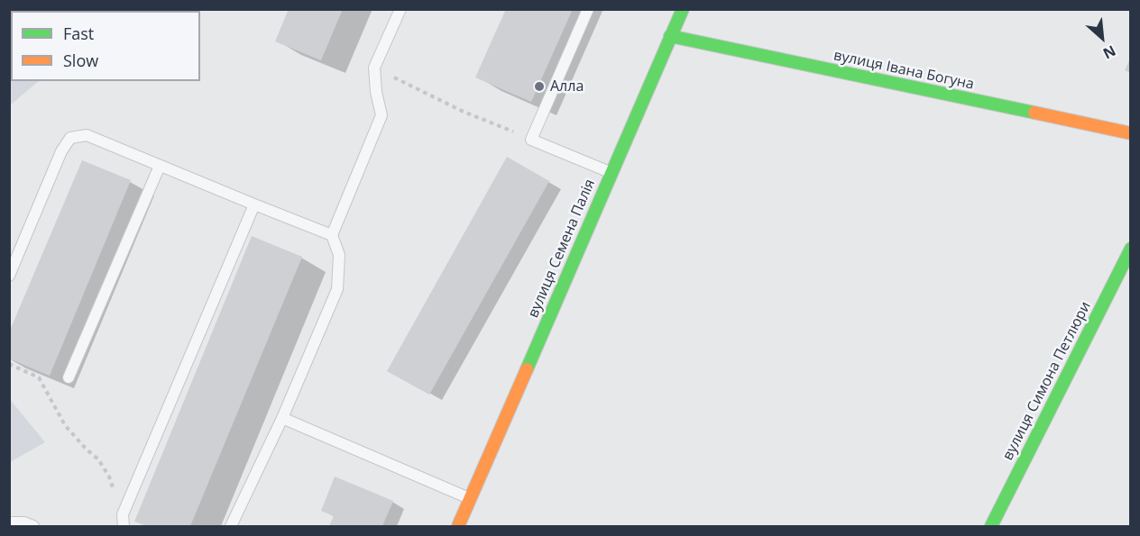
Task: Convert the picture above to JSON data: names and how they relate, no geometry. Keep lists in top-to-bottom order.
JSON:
{
  "streets": {
    "street": ["вулиця Івана Богуна", "вулиця Семена Палія", "вулиця Симона Петлюри"]
  },
  "crossings": [
    ["вулиця Івана Богуна", "вулиця Семена Палія"]
  ],
  "places": ["Алла"],
  "legend": ["Fast", "Slow"],
  "north": "bottom right"
}
